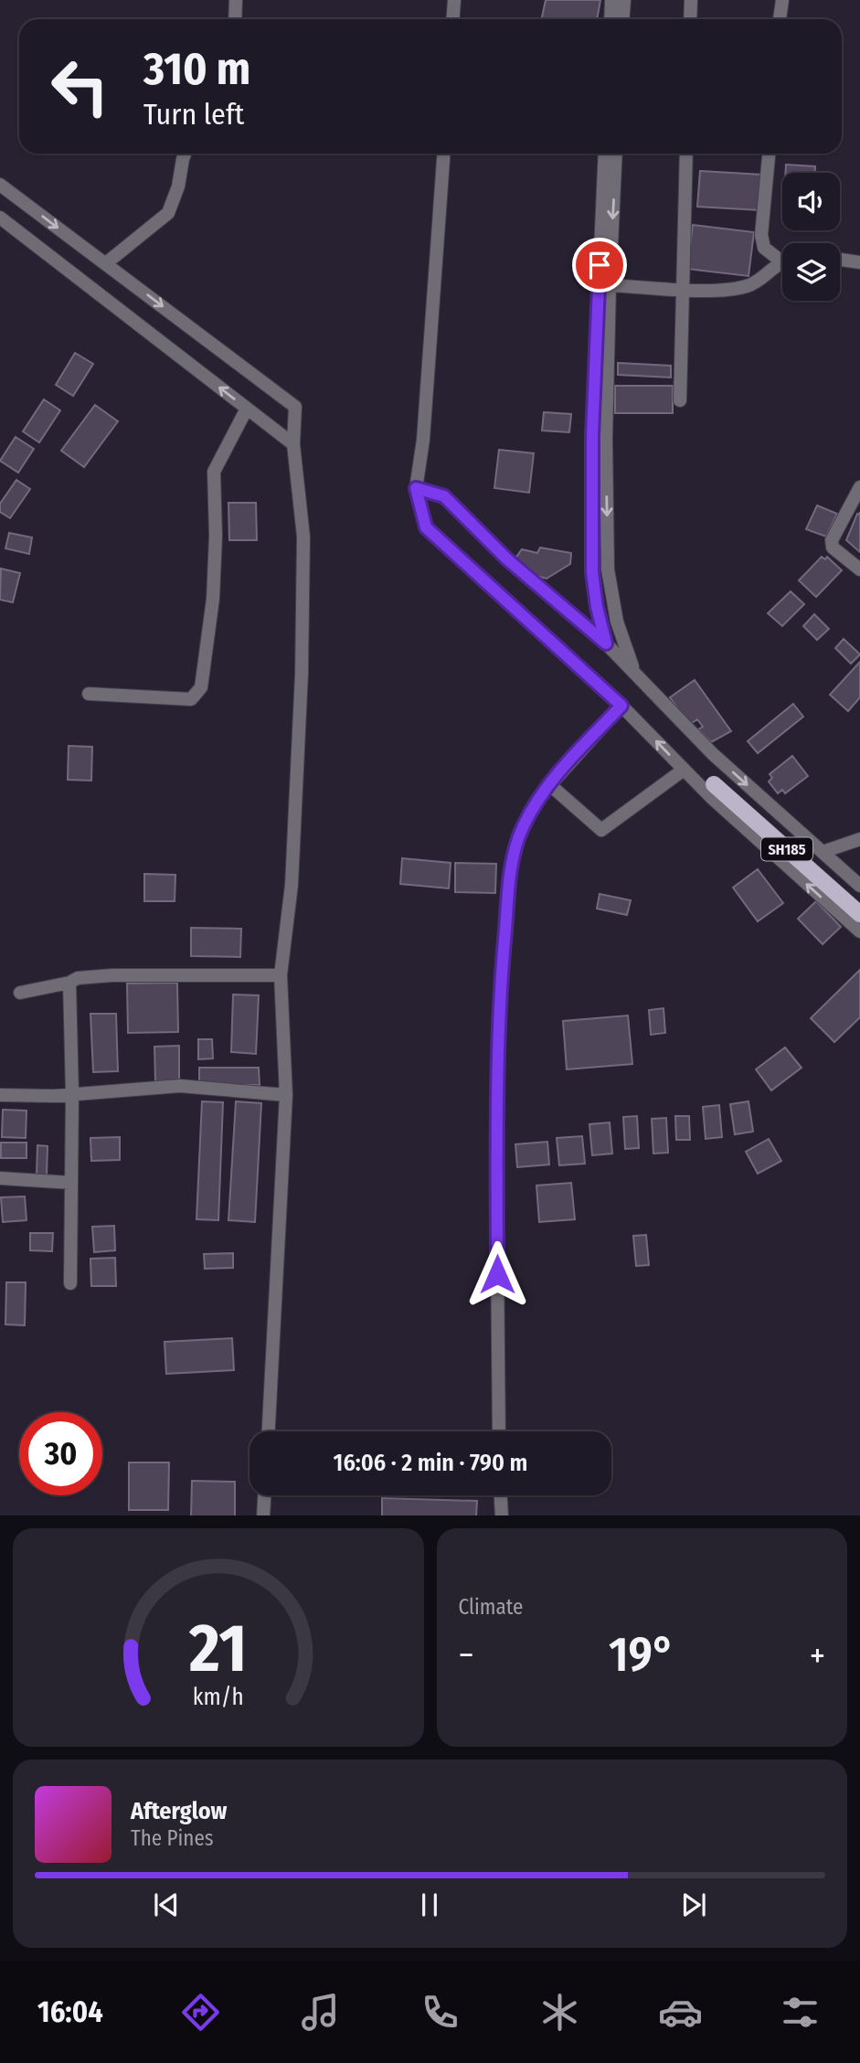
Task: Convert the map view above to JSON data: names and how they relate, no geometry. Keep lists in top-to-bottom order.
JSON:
{
  "streets": {
    "main road": ["SH185"]
  },
  "page": {
    "turn": ["310 m", "Turn left"],
    "limit": "30",
    "trip": "16:06 · 2 min · 790 m",
    "tile": "Climate",
    "heat": ["−", "19°", "+"],
    "song": ["Afterglow", "The Pines"],
    "tabs": "16:04",
    "gauge": ["21", "km/h"]
  }
}
